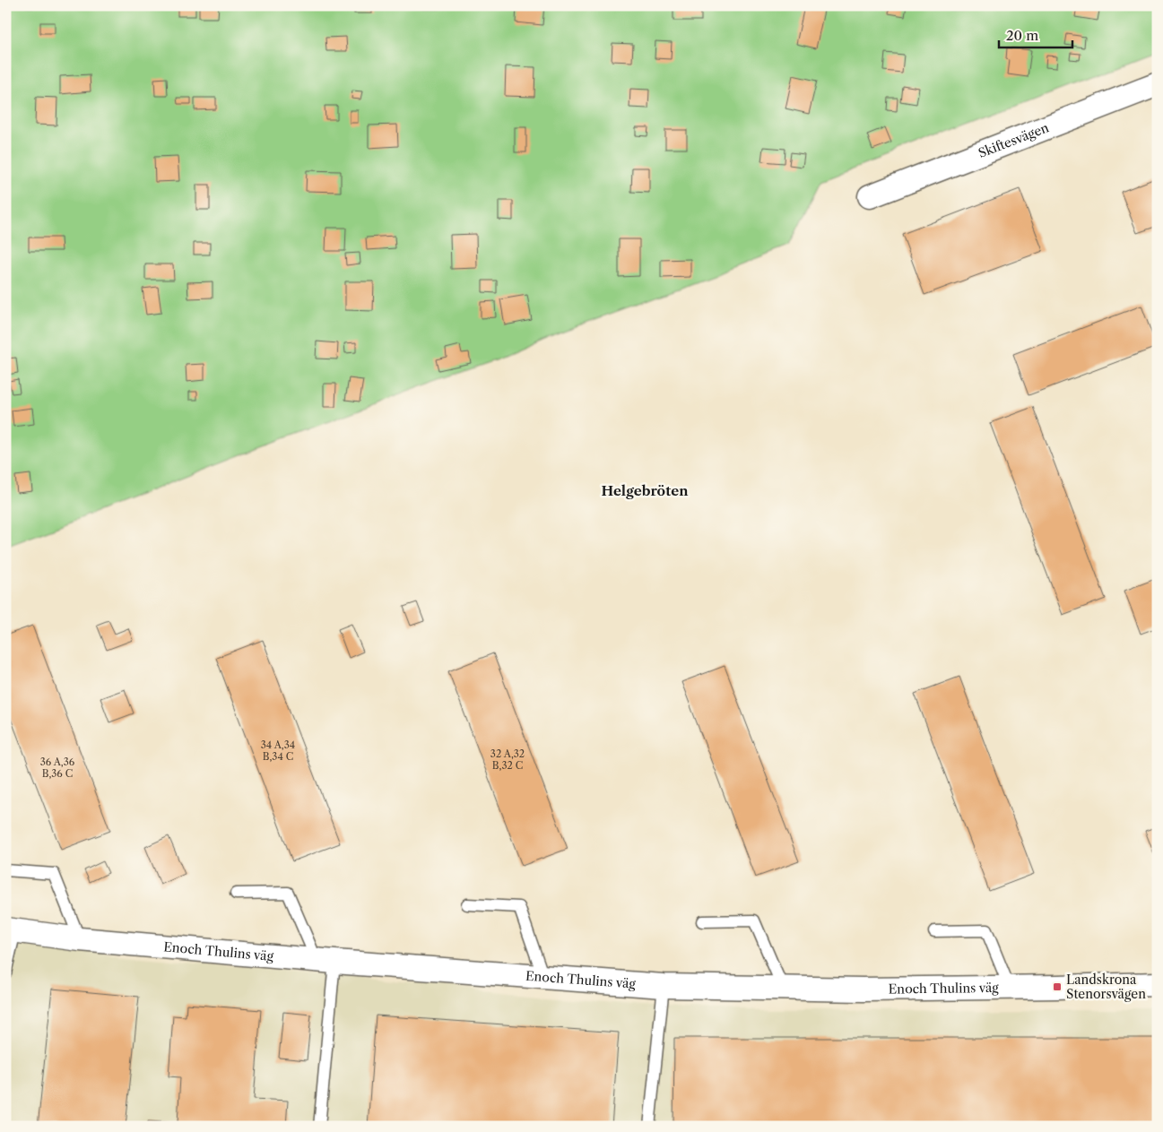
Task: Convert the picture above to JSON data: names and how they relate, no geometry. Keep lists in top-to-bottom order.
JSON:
{
  "streets": {
    "street": ["Skiftesvägen", "Enoch Thulins väg"]
  },
  "districts": ["Helgebröten"],
  "places": {
    "transit": ["Landskrona Stenorsvägen"]
  },
  "house_numbers": ["34 A,34 B,34 C", "32 A,32 B,32 C", "36 A,36 B,36 C"],
  "scale_bar": "20 m"
}
